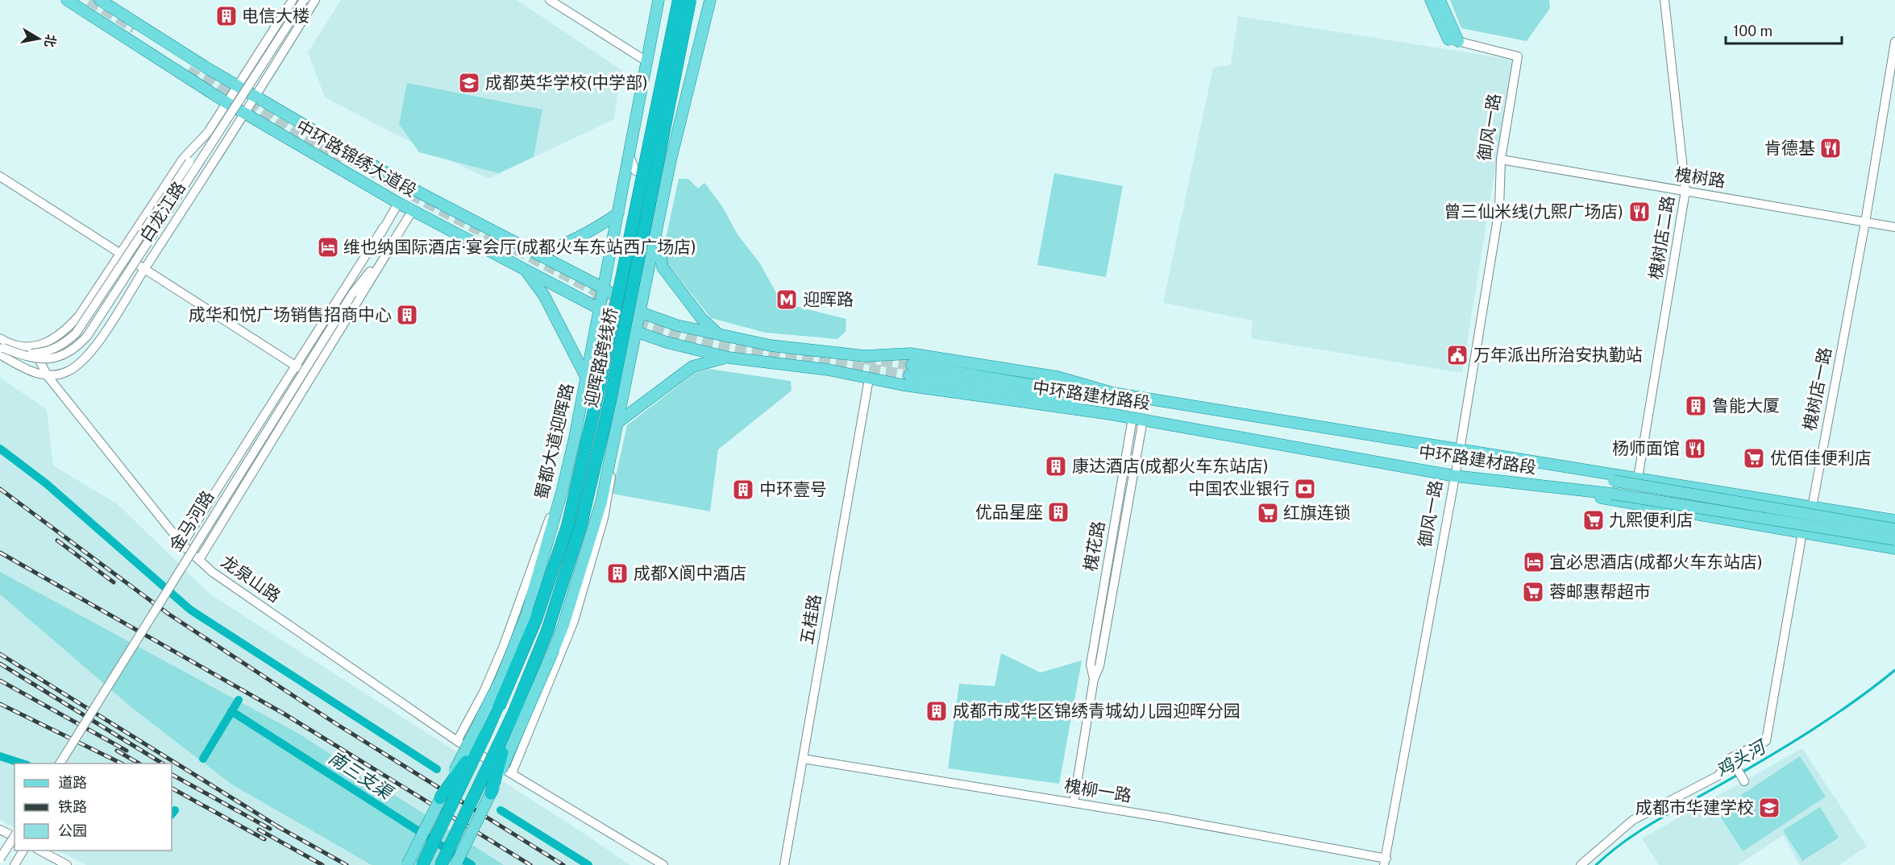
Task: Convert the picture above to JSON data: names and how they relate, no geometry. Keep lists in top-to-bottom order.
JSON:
{
  "streets": {
    "highway": ["迎晖路跨线桥"],
    "main road": ["中环路锦绣大道段", "中环路建材路段", "蜀都大道迎晖路"],
    "street": [
      "御风一路",
      "槐树路",
      "白龙江路",
      "槐树店二路",
      "槐树店一路",
      "金马河路",
      "槐花路",
      "龙泉山路",
      "五桂路",
      "槐柳一路"
    ]
  },
  "crossings": [
    ["御风一路", "槐树路"],
    ["御风一路", "中环路建材路段"],
    ["御风一路", "槐柳一路"],
    ["中环路锦绣大道段", "白龙江路"],
    ["中环路锦绣大道段", "中环路建材路段"],
    ["中环路锦绣大道段", "蜀都大道迎晖路"],
    ["槐树路", "槐树店二路"],
    ["槐树路", "槐树店一路"],
    ["白龙江路", "龙泉山路"],
    ["中环路建材路段", "槐花路"],
    ["中环路建材路段", "五桂路"],
    ["槐花路", "槐柳一路"],
    ["五桂路", "槐柳一路"]
  ],
  "water": ["鸡头河", "南三支渠"],
  "places": {
    "building": [
      "电信大楼",
      "成华和悦广场销售招商中心",
      "鲁能大厦",
      "康达酒店(成都火车东站店)",
      "中环壹号",
      "优品星座",
      "成都X阆中酒店",
      "成都市成华区锦绣青城幼儿园迎晖分园"
    ],
    "school or university": ["成都英华学校(中学部)", "成都市华建学校"],
    "restaurant": ["肯德基", "曾三仙米线(九熙广场店)", "杨师面馆"],
    "hotel": ["维也纳国际酒店·宴会厅(成都火车东站西广场店)", "宜必思酒店(成都火车东站店)"],
    "metro station": ["迎晖路"],
    "public building": ["万年派出所治安执勤站"],
    "supermarket": [
      "优佰佳便利店",
      "红旗连锁",
      "九熙便利店",
      "蓉邮惠帮超市"
    ],
    "bank": ["中国农业银行"]
  },
  "legend": ["道路", "铁路", "公园"],
  "scale_bar": "100 m",
  "north": "right"
}
